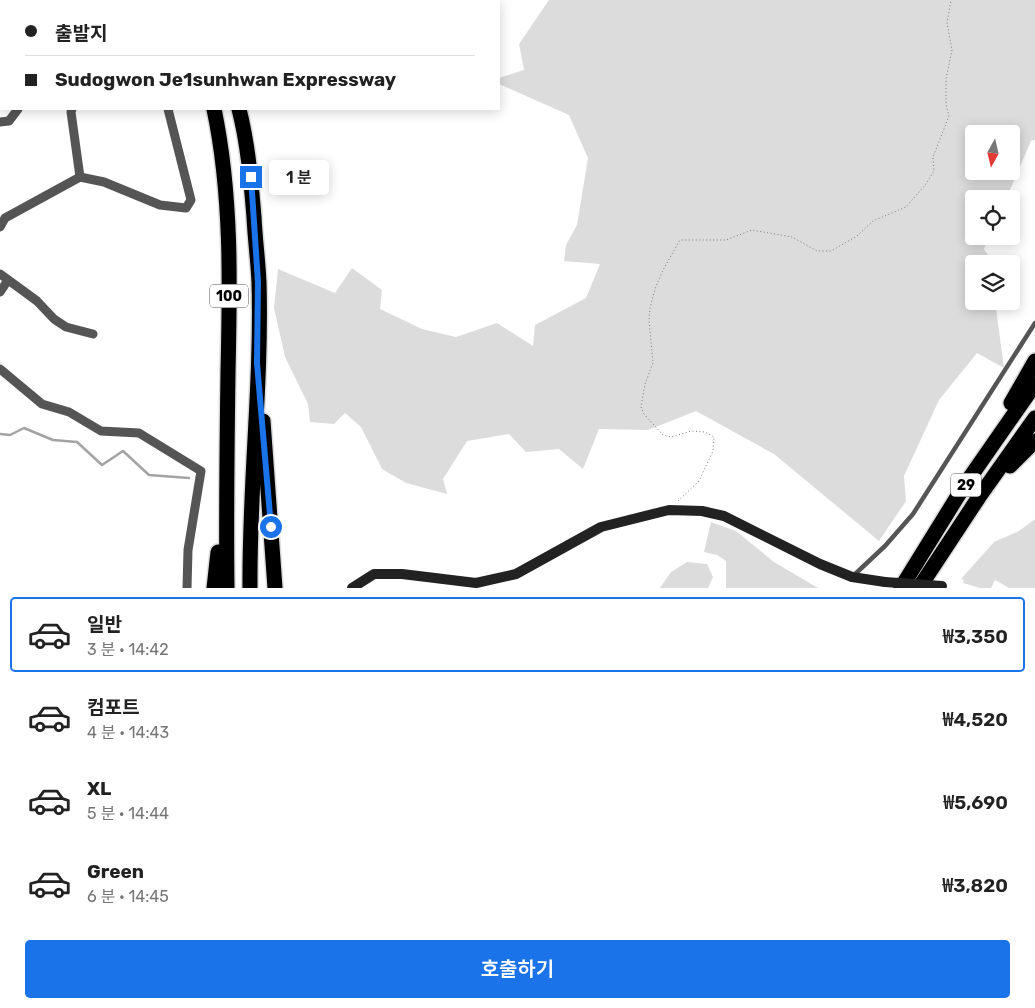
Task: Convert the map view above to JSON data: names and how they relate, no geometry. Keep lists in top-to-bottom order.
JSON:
{
  "streets": {
    "highway": ["100", "29"]
  },
  "north": "bottom",
  "page": {
    "banner": ["출발지", "Sudogwon Je1sunhwan Expressway"],
    "bubble": "1 분",
    "list": [
      {
        "name": "일반",
        "note": "3 분 · 14:42",
        "value": "₩3,350"
      },
      {
        "name": "컴포트",
        "note": "4 분 · 14:43",
        "value": "₩4,520"
      },
      {
        "name": "XL",
        "note": "5 분 · 14:44",
        "value": "₩5,690"
      },
      {
        "name": "Green",
        "note": "6 분 · 14:45",
        "value": "₩3,820"
      }
    ],
    "buttons": "호출하기"
  }
}
